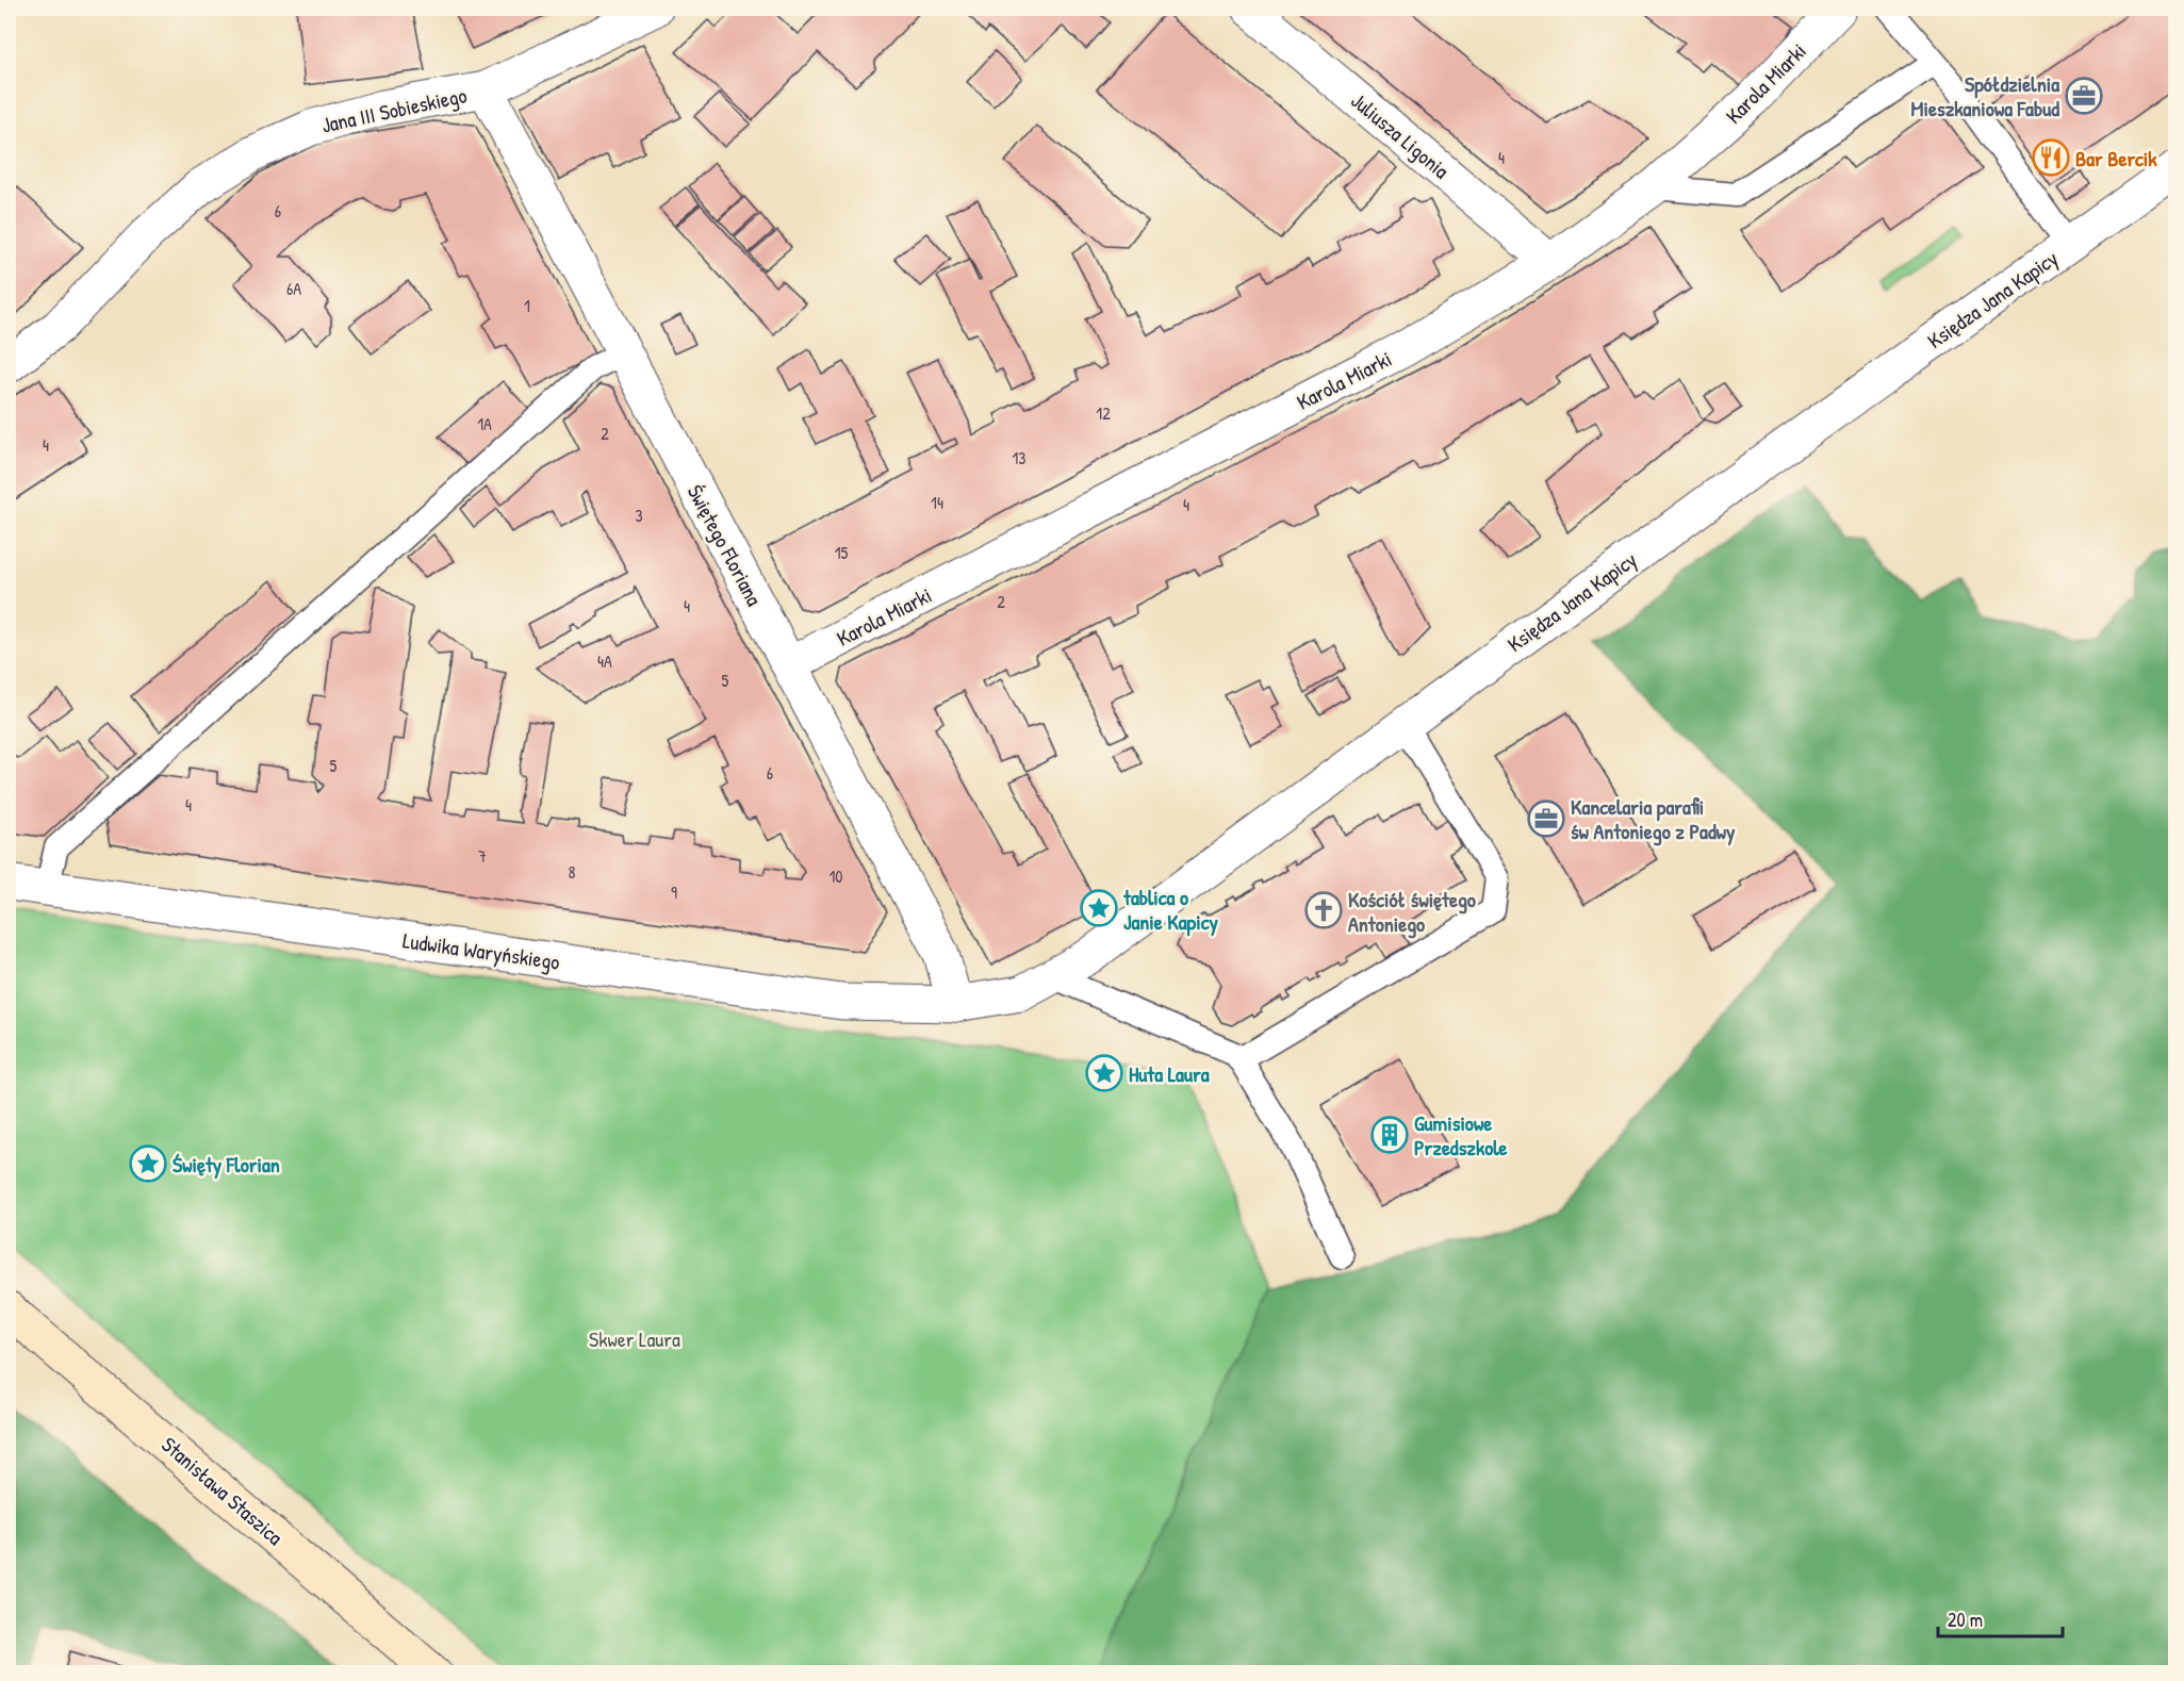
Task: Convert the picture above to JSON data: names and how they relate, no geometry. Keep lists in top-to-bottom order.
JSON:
{
  "streets": {
    "main road": ["Stanisława Staszica"],
    "street": [
      "Karola Miarki",
      "Jana III Sobieskiego",
      "Juliusza Ligonia",
      "Księdza Jana Kapicy",
      "Świętego Floriana",
      "Ludwika Waryńskiego"
    ]
  },
  "crossings": [
    ["Karola Miarki", "Juliusza Ligonia"],
    ["Karola Miarki", "Świętego Floriana"],
    ["Jana III Sobieskiego", "Świętego Floriana"],
    ["Księdza Jana Kapicy", "Świętego Floriana"],
    ["Księdza Jana Kapicy", "Ludwika Waryńskiego"],
    ["Świętego Floriana", "Ludwika Waryńskiego"]
  ],
  "parks": ["Skwer Laura"],
  "places": {
    "office": ["Spółdzielnia Mieszkaniowa Fabud", "Kancelaria parafii św Antoniego z Padwy"],
    "restaurant": ["Bar Bercik"],
    "place": ["tablica o Janie Kapicy", "Huta Laura", "Święty Florian"],
    "church": ["Kościół świętego Antoniego"],
    "building": ["Gumisiowe Przedszkole"]
  },
  "house_numbers": [
    "4",
    "6",
    "6A",
    "1",
    "12",
    "1A",
    "2",
    "4",
    "13",
    "14",
    "4",
    "3",
    "15",
    "2",
    "4",
    "4A",
    "5",
    "5",
    "6",
    "4",
    "7",
    "8",
    "10",
    "9"
  ],
  "scale_bar": "20 m"
}
